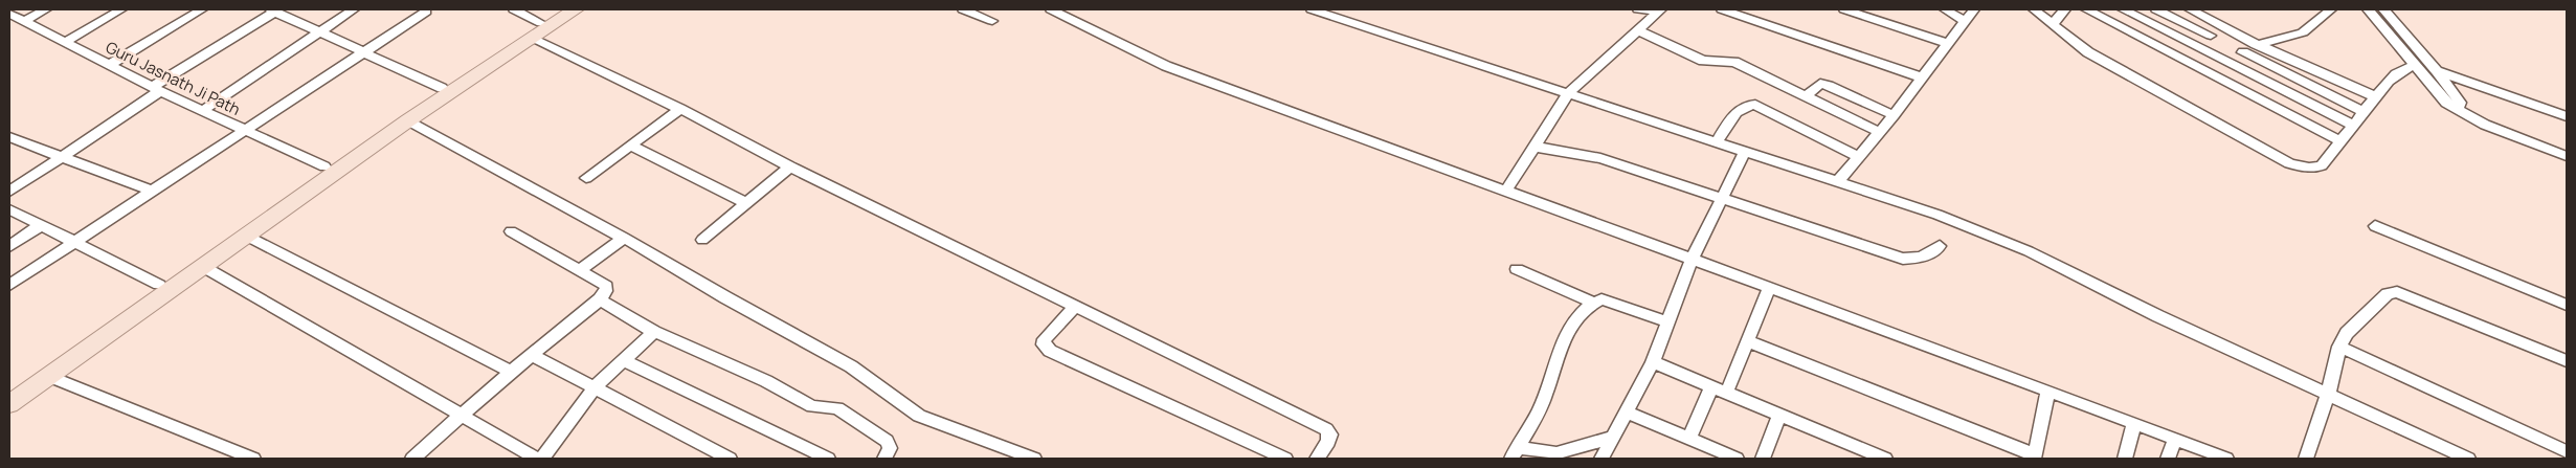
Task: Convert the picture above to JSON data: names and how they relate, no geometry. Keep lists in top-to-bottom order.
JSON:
{
  "streets": {
    "street": ["Guru Jasnath Ji Path"]
  }
}
